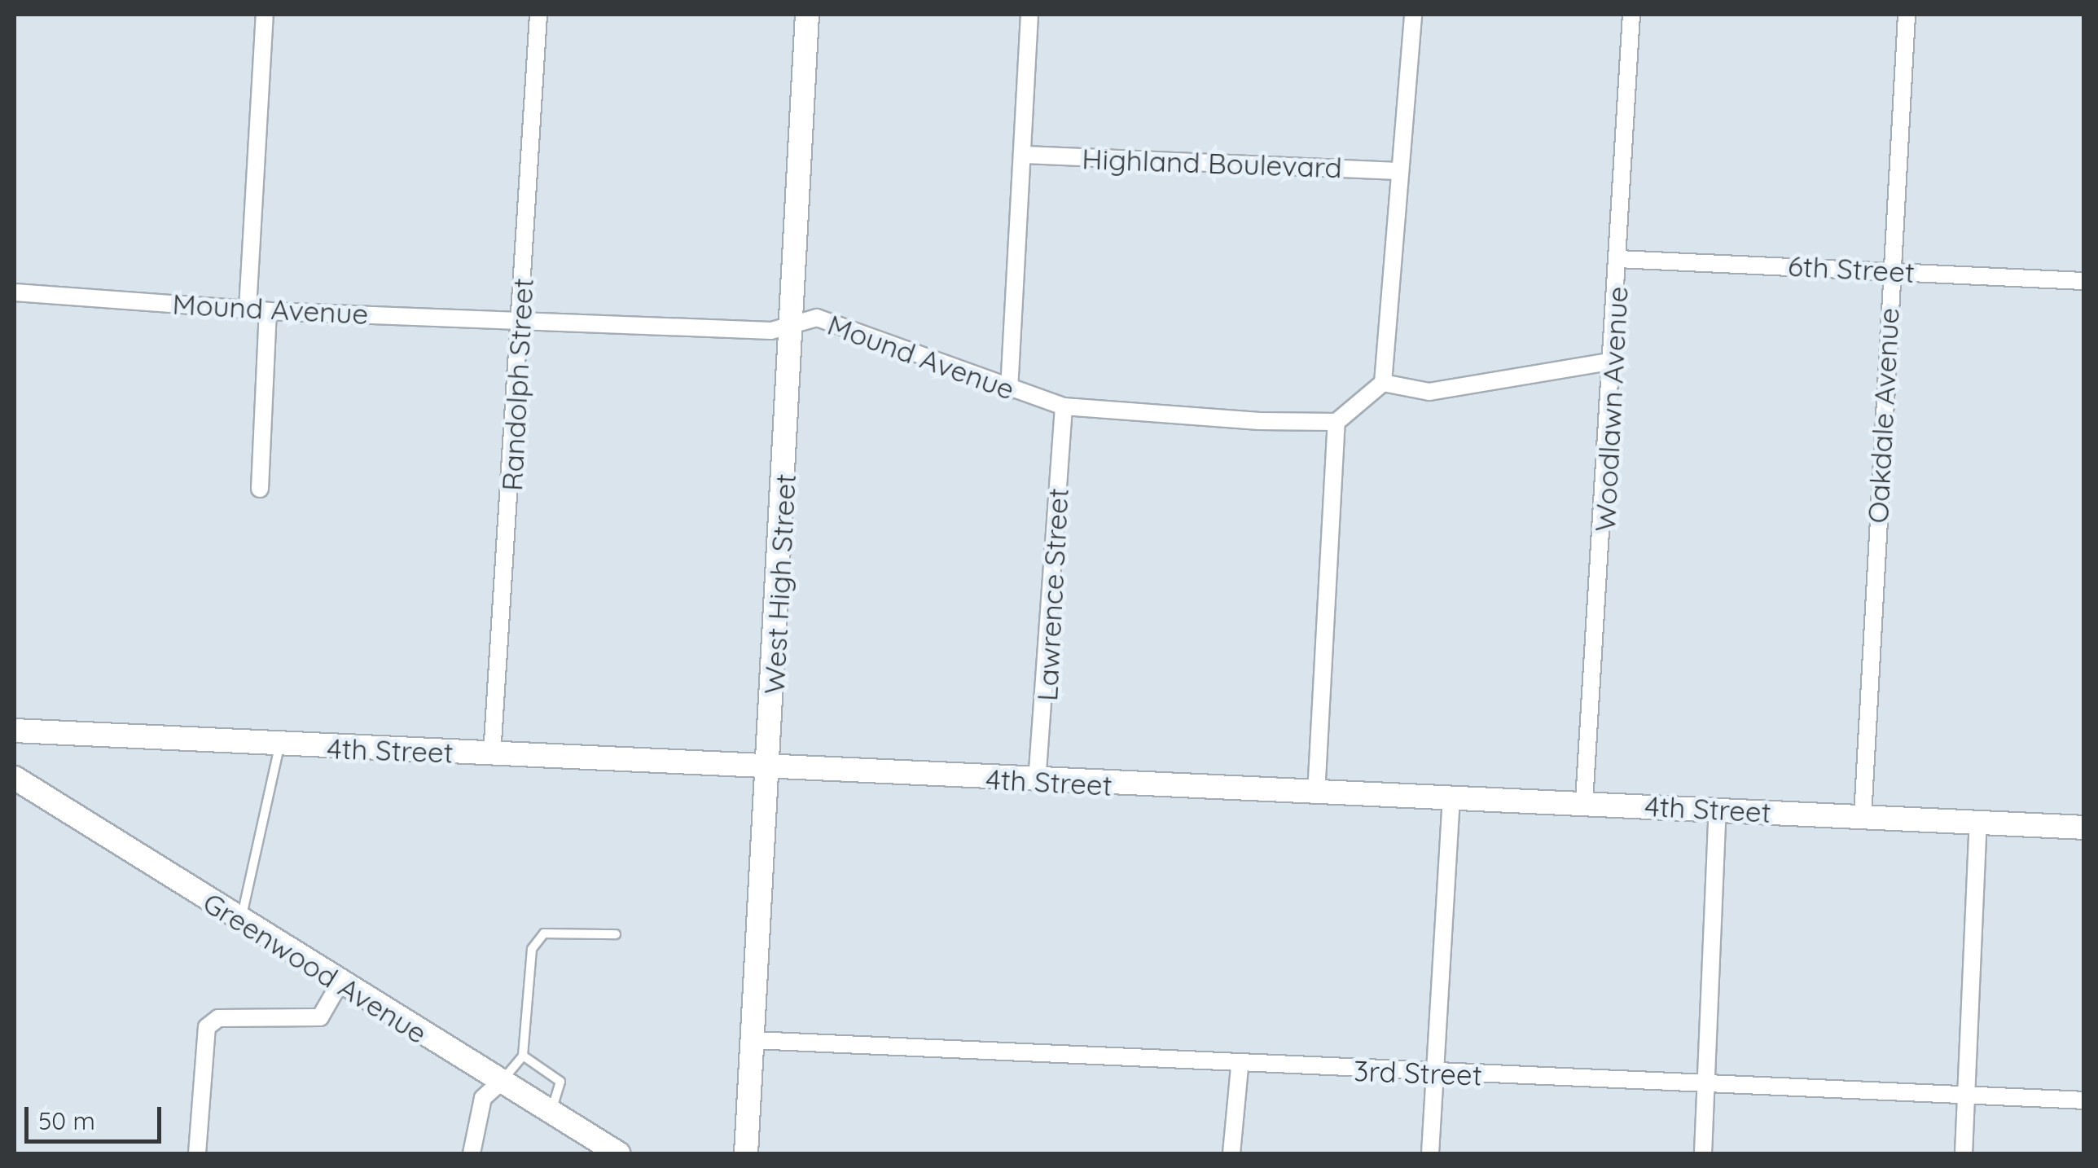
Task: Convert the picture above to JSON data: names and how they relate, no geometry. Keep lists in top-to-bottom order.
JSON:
{
  "streets": {
    "street": [
      "Highland Boulevard",
      "6th Street",
      "Mound Avenue",
      "Randolph Street",
      "Woodlawn Avenue",
      "Oakdale Avenue",
      "West High Street",
      "Lawrence Street",
      "4th Street",
      "Greenwood Avenue",
      "3rd Street"
    ]
  },
  "crossings": [
    ["6th Street", "Woodlawn Avenue"],
    ["6th Street", "Oakdale Avenue"],
    ["Mound Avenue", "Randolph Street"],
    ["Mound Avenue", "West High Street"],
    ["Mound Avenue", "Lawrence Street"],
    ["Randolph Street", "4th Street"],
    ["Woodlawn Avenue", "4th Street"],
    ["Oakdale Avenue", "4th Street"],
    ["West High Street", "4th Street"],
    ["West High Street", "3rd Street"],
    ["Lawrence Street", "4th Street"]
  ],
  "scale_bar": "50 m"
}
